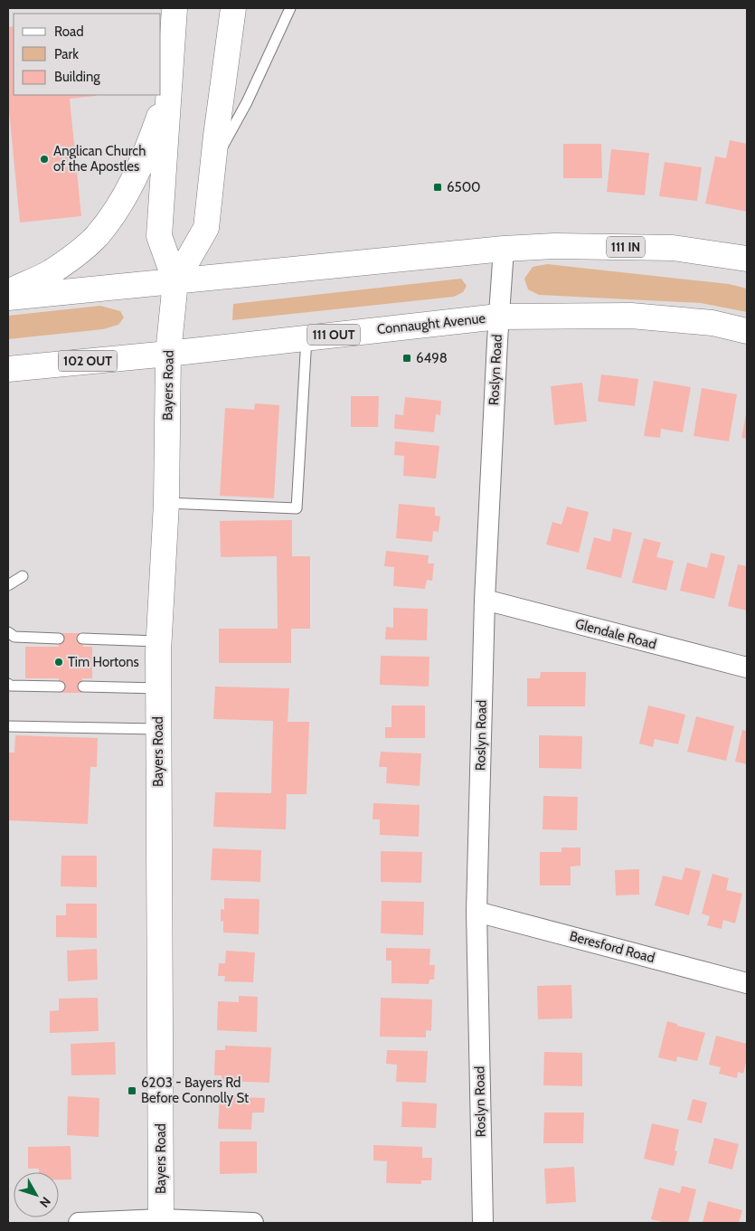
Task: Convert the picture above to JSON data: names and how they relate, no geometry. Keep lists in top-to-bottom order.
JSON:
{
  "streets": {
    "main road": [
      "111 IN",
      "Connaught Avenue",
      "111 OUT",
      "102 OUT",
      "Bayers Road"
    ],
    "street": ["Roslyn Road", "Glendale Road", "Beresford Road"]
  },
  "crossings": [
    ["111 IN", "Roslyn Road"],
    ["111 IN", "Bayers Road"],
    ["Connaught Avenue", "Roslyn Road"],
    ["Connaught Avenue", "Bayers Road"],
    ["Roslyn Road", "Glendale Road"],
    ["Roslyn Road", "Beresford Road"]
  ],
  "places": {
    "other": ["Anglican Church of the Apostles", "Tim Hortons"],
    "transit": ["6500", "6498", "6203 - Bayers Rd Before Connolly St"]
  },
  "legend": ["Road", "Park", "Building"],
  "north": "bottom right"
}
